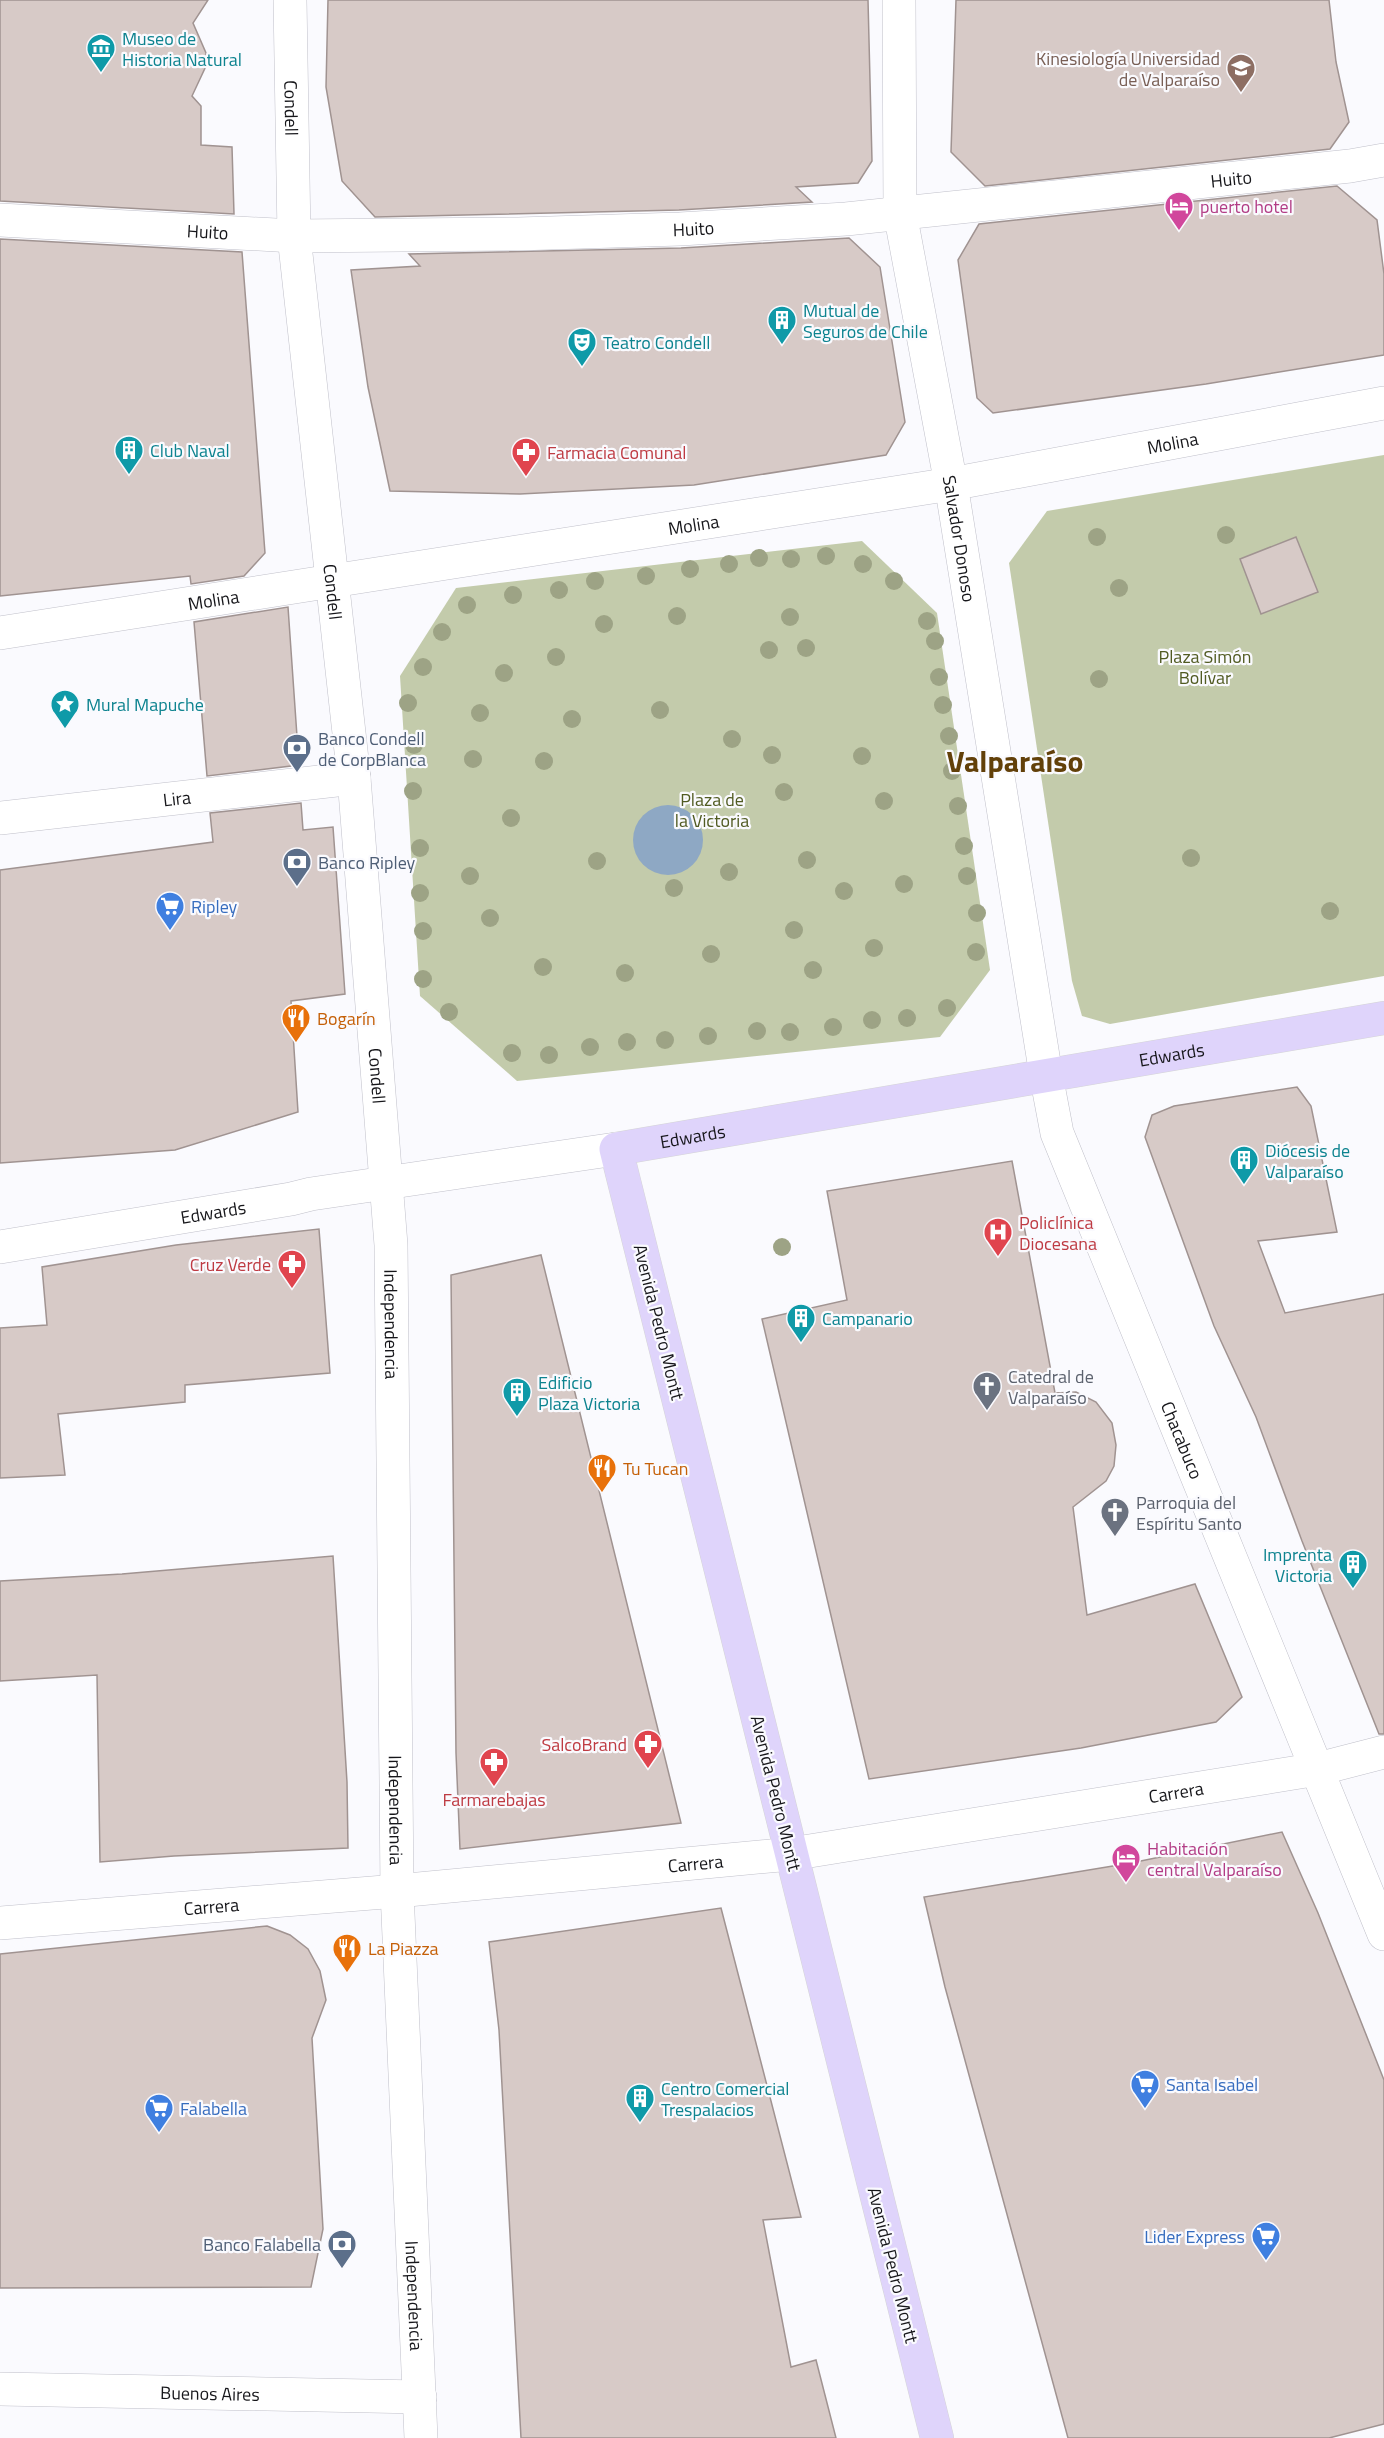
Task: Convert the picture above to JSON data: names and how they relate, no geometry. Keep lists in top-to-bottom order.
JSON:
{
  "streets": {
    "main road": ["Edwards", "Avenida Pedro Montt"],
    "street": [
      "Condell",
      "Huito",
      "Molina",
      "Salvador Donoso",
      "Lira",
      "Independencia",
      "Chacabuco",
      "Carrera",
      "Buenos Aires"
    ]
  },
  "crossings": [
    ["Condell", "Huito"],
    ["Condell", "Molina"],
    ["Condell", "Lira"],
    ["Condell", "Edwards"],
    ["Condell", "Independencia"],
    ["Huito", "Salvador Donoso"],
    ["Molina", "Salvador Donoso"],
    ["Salvador Donoso", "Edwards"],
    ["Salvador Donoso", "Chacabuco"],
    ["Edwards", "Avenida Pedro Montt"],
    ["Edwards", "Independencia"],
    ["Edwards", "Chacabuco"],
    ["Avenida Pedro Montt", "Carrera"],
    ["Independencia", "Carrera"],
    ["Independencia", "Buenos Aires"],
    ["Chacabuco", "Carrera"]
  ],
  "districts": ["Valparaíso"],
  "parks": ["Plaza Simón Bolívar", "Plaza de la Victoria"],
  "places": {
    "museum": ["Museo de Historia Natural"],
    "school or university": ["Kinesiología Universidad de Valparaíso"],
    "hotel": ["puerto hotel", "Habitación central Valparaíso"],
    "building": [
      "Mutual de Seguros de Chile",
      "Club Naval",
      "Diócesis de Valparaíso",
      "Campanario",
      "Edificio Plaza Victoria",
      "Imprenta Victoria",
      "Centro Comercial Trespalacios"
    ],
    "theatre": ["Teatro Condell"],
    "pharmacy": [
      "Farmacia Comunal",
      "Cruz Verde",
      "SalcoBrand",
      "Farmarebajas"
    ],
    "place": ["Mural Mapuche"],
    "bank": ["Banco Condell de CorpBlanca", "Banco Ripley", "Banco Falabella"],
    "supermarket": [
      "Ripley",
      "Santa Isabel",
      "Falabella",
      "Lider Express"
    ],
    "restaurant": ["Bogarín", "Tu Tucan", "La Piazza"],
    "hospital": ["Policlínica Diocesana"],
    "church": ["Catedral de Valparaíso", "Parroquia del Espíritu Santo"]
  }
}
